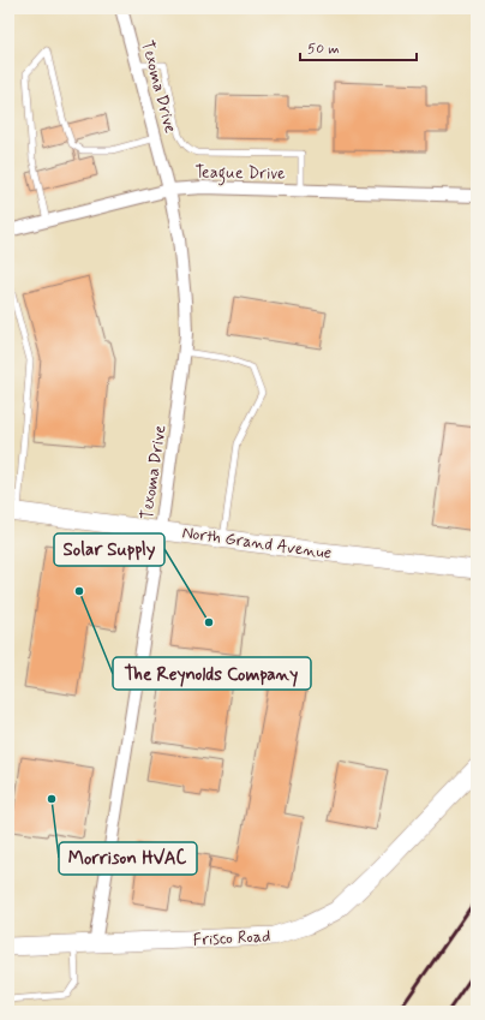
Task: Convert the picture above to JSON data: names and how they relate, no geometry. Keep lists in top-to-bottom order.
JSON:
{
  "streets": {
    "street": [
      "Texoma Drive",
      "Teague Drive",
      "North Grand Avenue",
      "Frisco Road"
    ]
  },
  "crossings": [
    ["Texoma Drive", "Teague Drive"],
    ["Texoma Drive", "North Grand Avenue"],
    ["Texoma Drive", "Frisco Road"]
  ],
  "places": ["The Reynolds Company", "Solar Supply", "Morrison HVAC"],
  "scale_bar": "50 m"
}
